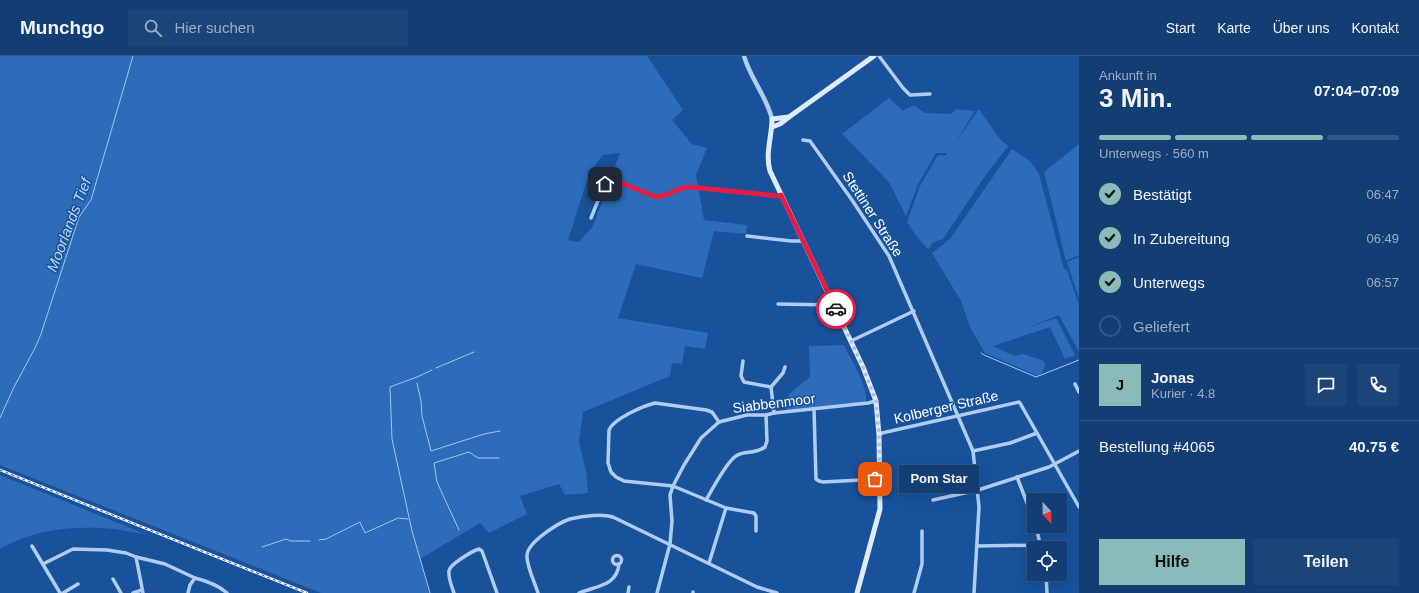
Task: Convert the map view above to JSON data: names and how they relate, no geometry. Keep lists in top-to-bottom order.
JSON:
{
  "streets": {
    "street": ["Stettiner Straße", "Siabbenmoor", "Kolberger Straße"]
  },
  "crossings": [
    ["Stettiner Straße", "Kolberger Straße"]
  ],
  "water": ["Moorlands Tief"],
  "places": ["Pom Star"],
  "north": "bottom",
  "page": {
    "header": "Munchgo",
    "search": "Hier suchen",
    "nav": [
      "Start",
      "Karte",
      "Über uns",
      "Kontakt"
    ],
    "heading": ["3 Min.", "Ankunft in", "07:04–07:09"],
    "panel": [
      "Jonas",
      "Kurier · 4.8",
      "Bestellung #4065",
      "40.75 €"
    ],
    "bar": "Unterwegs · 560 m",
    "list": [
      ["Bestätigt", "06:47"],
      ["In Zubereitung", "06:49"],
      ["Unterwegs", "06:57"],
      "Geliefert"
    ],
    "round": "J",
    "bubble": "Pom Star",
    "buttons": ["Hilfe", "Teilen"]
  }
}
